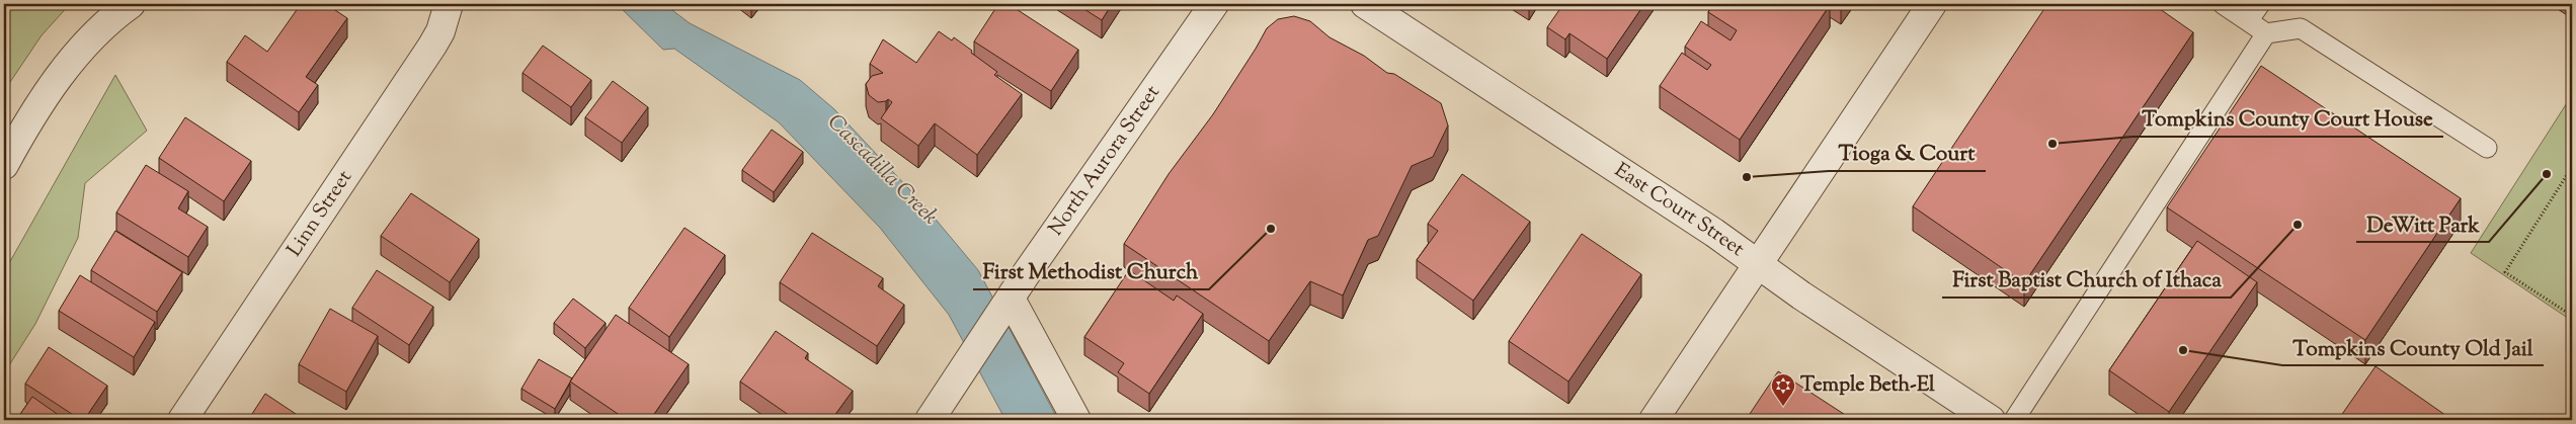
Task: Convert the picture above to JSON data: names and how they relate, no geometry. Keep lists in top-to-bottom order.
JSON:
{
  "streets": {
    "street": ["North Aurora Street", "East Court Street", "Linn Street"]
  },
  "water": ["Cascadilla Creek"],
  "places": {
    "other": [
      "Tompkins County Court House",
      "DeWitt Park",
      "Tioga & Court",
      "First Baptist Church of Ithaca",
      "First Methodist Church",
      "Tompkins County Old Jail"
    ],
    "synagogue": ["Temple Beth-El"]
  }
}
